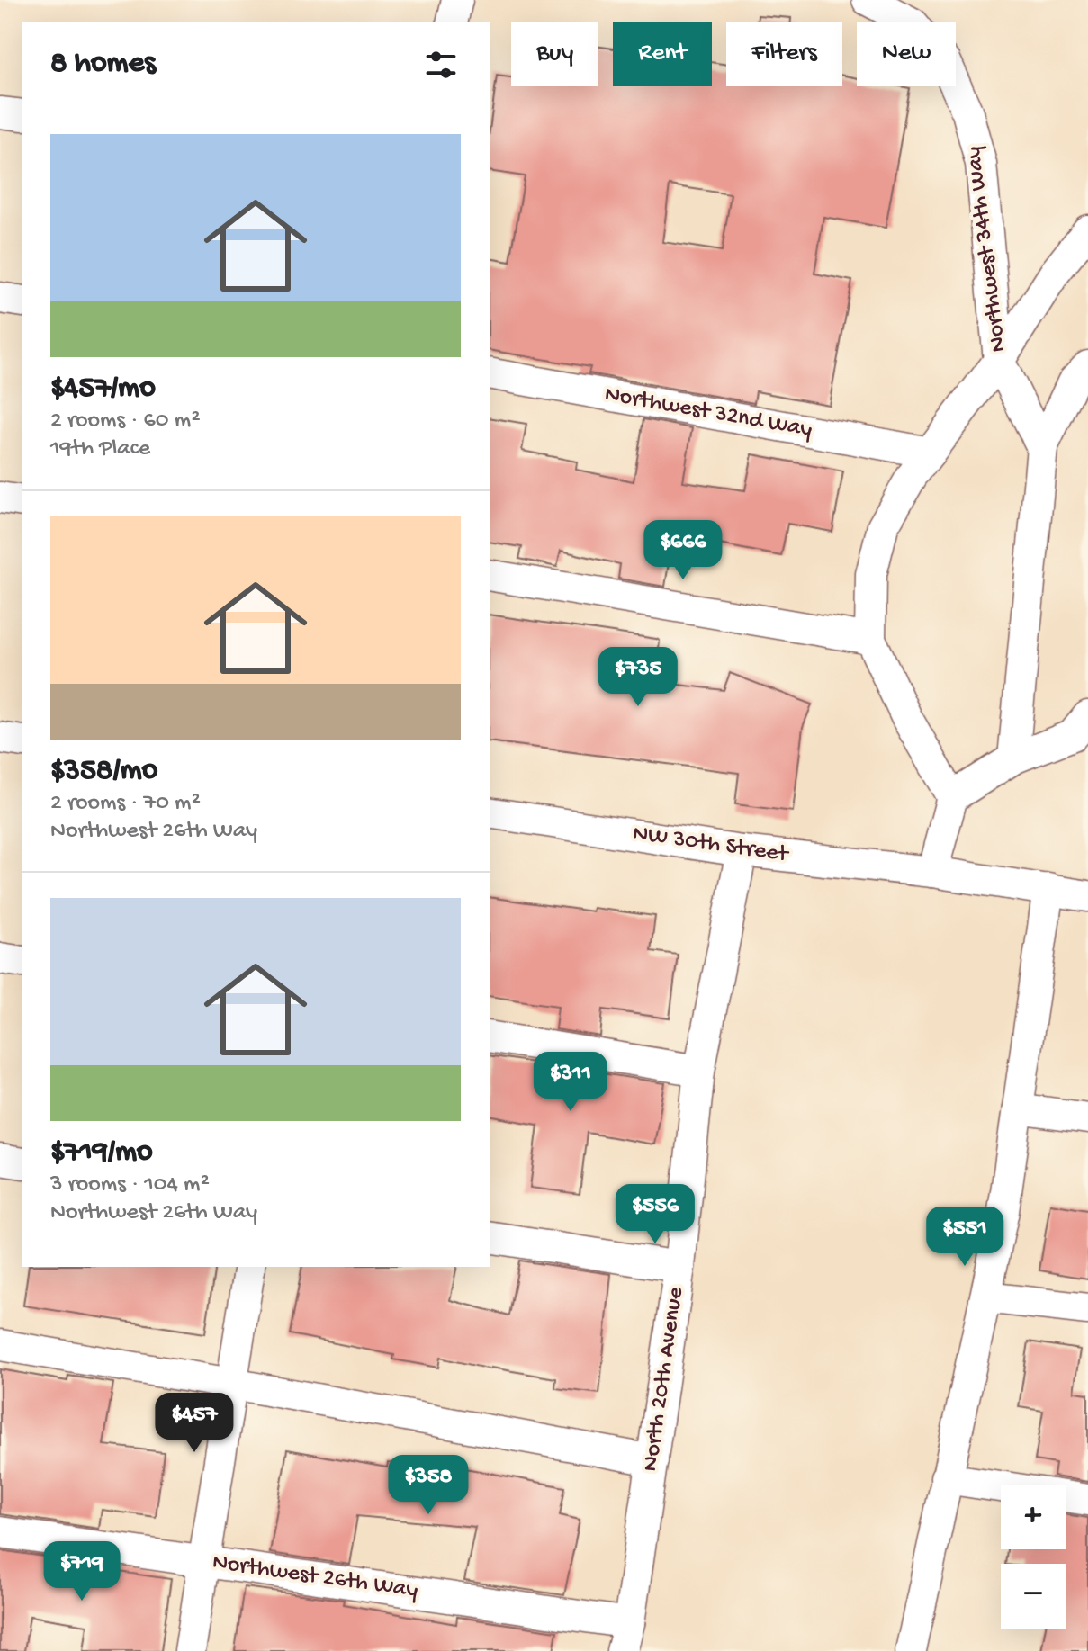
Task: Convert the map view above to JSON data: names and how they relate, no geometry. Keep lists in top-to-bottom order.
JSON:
{
  "streets": {
    "street": [
      "Northwest 34th Way",
      "Northwest 32nd Way",
      "NW 30th Street",
      "North 20th Avenue",
      "Northwest 26th Way"
    ]
  },
  "crossings": [
    ["NW 30th Street", "North 20th Avenue"],
    ["North 20th Avenue", "Northwest 26th Way"]
  ],
  "page": {
    "chip": [
      "Buy",
      "Rent",
      "Filters",
      "New"
    ],
    "heading": "8 homes",
    "list": [
      {
        "name": "$457/mo",
        "note": "2 rooms · 60 m² · 19th Place"
      },
      {
        "name": "$358/mo",
        "note": "2 rooms · 70 m² · Northwest 26th Way"
      },
      {
        "name": "$719/mo",
        "note": "3 rooms · 104 m² · Northwest 26th Way"
      }
    ],
    "price": [
      "$666",
      "$735",
      "$311",
      "$556",
      "$551",
      "$457",
      "$358",
      "$719"
    ],
    "map_buttons": ["+", "−"]
  }
}
